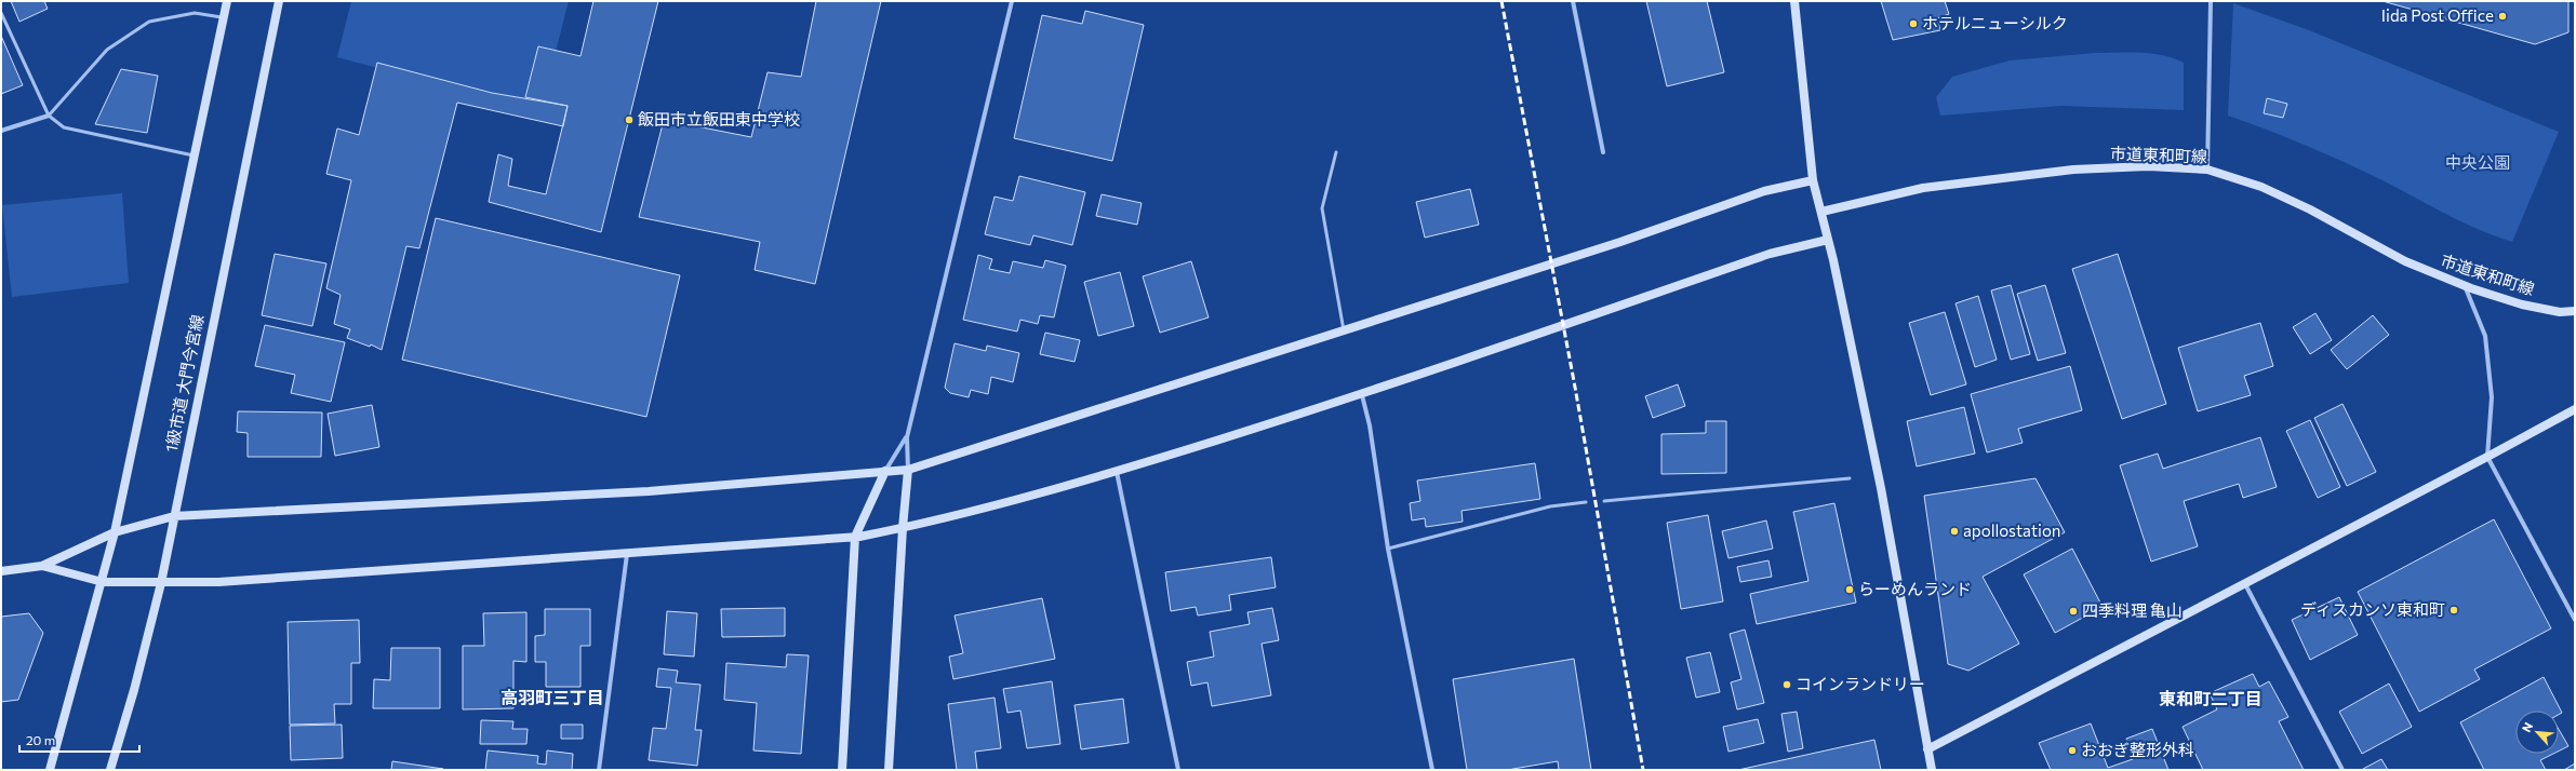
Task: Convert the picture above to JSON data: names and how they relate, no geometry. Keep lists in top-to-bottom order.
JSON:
{
  "streets": {
    "street": ["市道東和町線", "1級市道 大門今宮線"]
  },
  "districts": ["高羽町三丁目", "東和町二丁目"],
  "parks": ["中央公園"],
  "places": [
    "Iida Post Office",
    "ホテルニューシルク",
    "飯田市立飯田東中学校",
    "apollostation",
    "らーめんランド",
    "ディスカンソ東和町",
    "四季料理 亀山",
    "コインランドリー",
    "おおぎ整形外科"
  ],
  "scale_bar": "20 m",
  "north": "top left"
}
